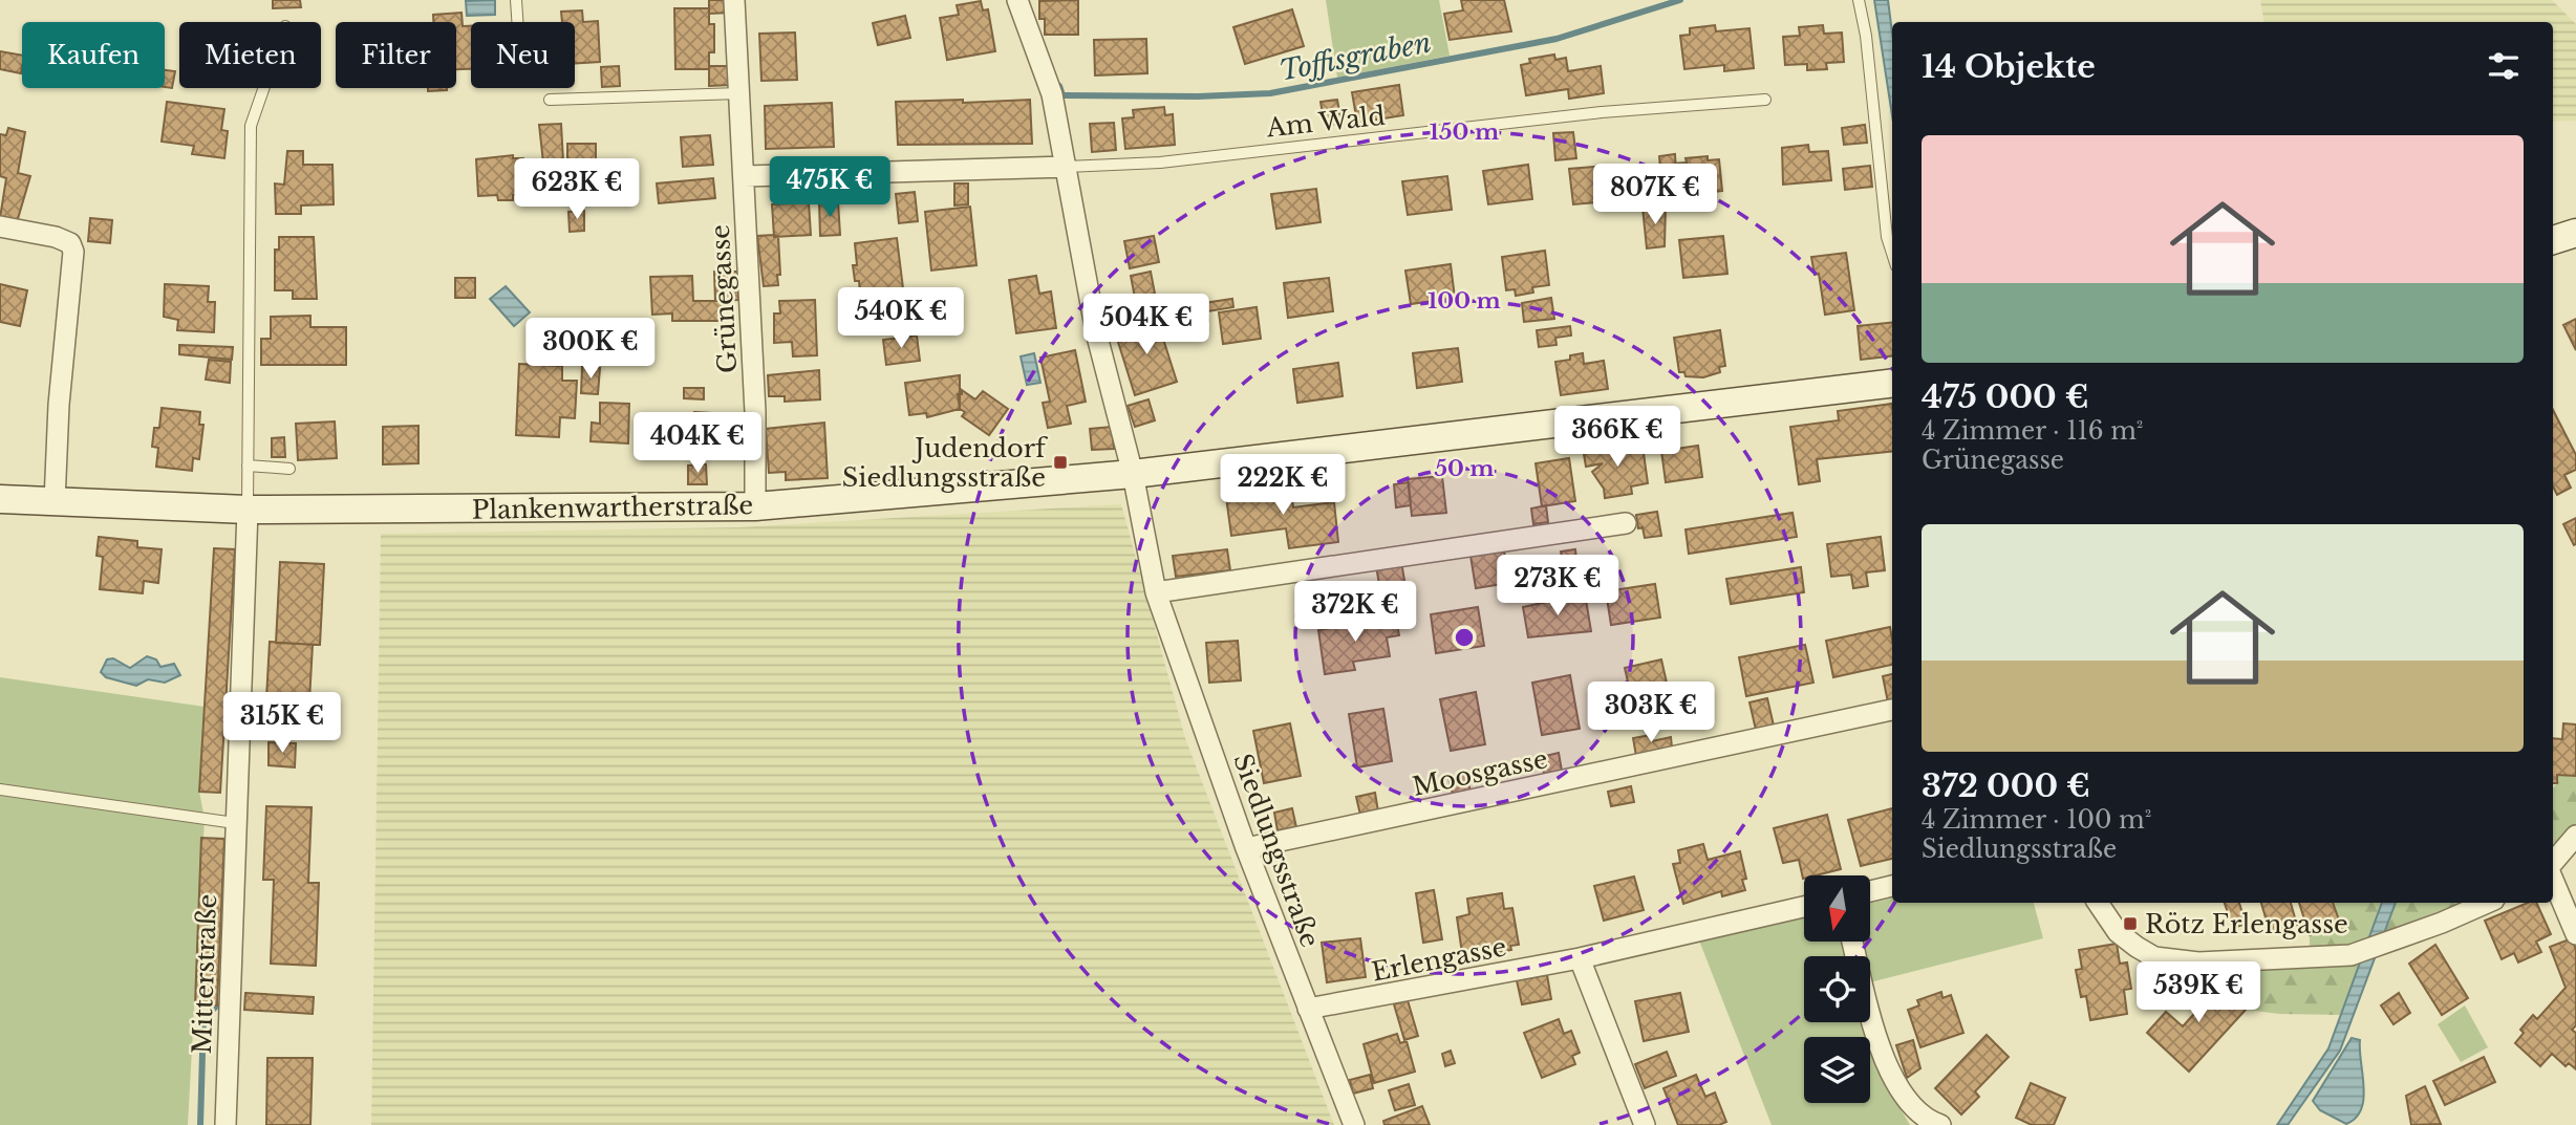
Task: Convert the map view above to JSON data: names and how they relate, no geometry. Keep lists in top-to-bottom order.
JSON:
{
  "streets": {
    "main road": ["Plankenwartherstraße"],
    "street": [
      "Grünegasse",
      "Moosgasse",
      "Siedlungsstraße",
      "Erlengasse",
      "Mitterstraße"
    ],
    "lane": ["Am Wald"]
  },
  "crossings": [
    ["Am Wald", "Siedlungsstraße"],
    ["Grünegasse", "Plankenwartherstraße"],
    ["Plankenwartherstraße", "Siedlungsstraße"],
    ["Plankenwartherstraße", "Mitterstraße"],
    ["Moosgasse", "Siedlungsstraße"],
    ["Siedlungsstraße", "Erlengasse"]
  ],
  "water": ["Toffisgraben"],
  "places": {
    "transit": ["Judendorf Siedlungsstraße", "Rötz Erlengasse"]
  },
  "north": "bottom",
  "page": {
    "chip": [
      "Kaufen",
      "Mieten",
      "Filter",
      "Neu"
    ],
    "heading": "14 Objekte",
    "list": [
      {
        "name": "475 000 €",
        "note": "4 Zimmer · 116 m² · Grünegasse"
      },
      {
        "name": "372 000 €",
        "note": "4 Zimmer · 100 m² · Siedlungsstraße"
      }
    ],
    "price": [
      "475K €",
      "623K €",
      "807K €",
      "540K €",
      "504K €",
      "300K €",
      "366K €",
      "404K €",
      "222K €",
      "273K €",
      "372K €",
      "303K €",
      "315K €",
      "539K €"
    ]
  },
  "rings": ["150 m", "100 m", "50 m"]
}
